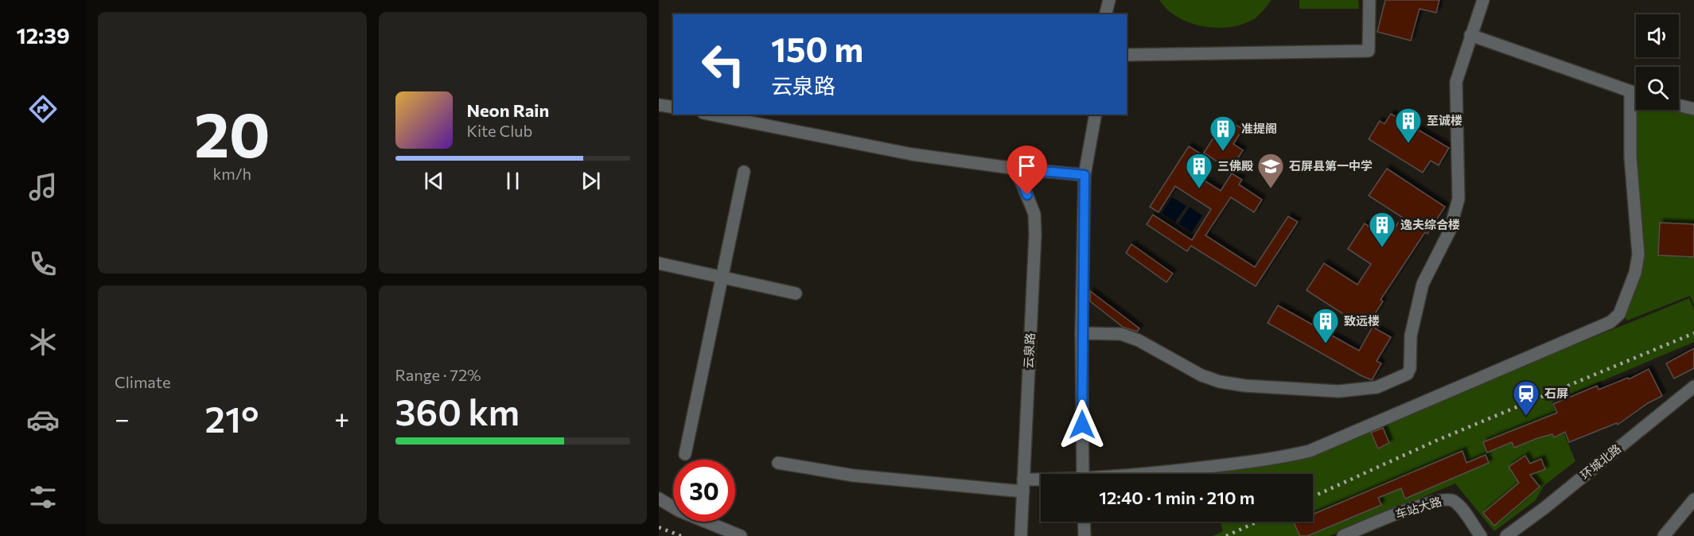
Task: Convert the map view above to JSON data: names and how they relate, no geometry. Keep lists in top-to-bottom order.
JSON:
{
  "streets": {
    "street": ["云泉路", "环城北路", "车站大路"]
  },
  "places": {
    "building": [
      "至诚楼",
      "准提阁",
      "三佛殿",
      "逸夫综合楼",
      "致远楼"
    ],
    "school or university": ["石屏县第一中学"],
    "station": ["石屏"]
  },
  "page": {
    "tabs": "12:39",
    "tile": [
      ["20", "km/h"],
      "Climate",
      ["Range · 72%", "360 km"]
    ],
    "turn": ["150 m", "云泉路"],
    "song": ["Neon Rain", "Kite Club"],
    "heat": ["−", "21°", "+"],
    "limit": "30",
    "trip": "12:40 · 1 min · 210 m"
  }
}
